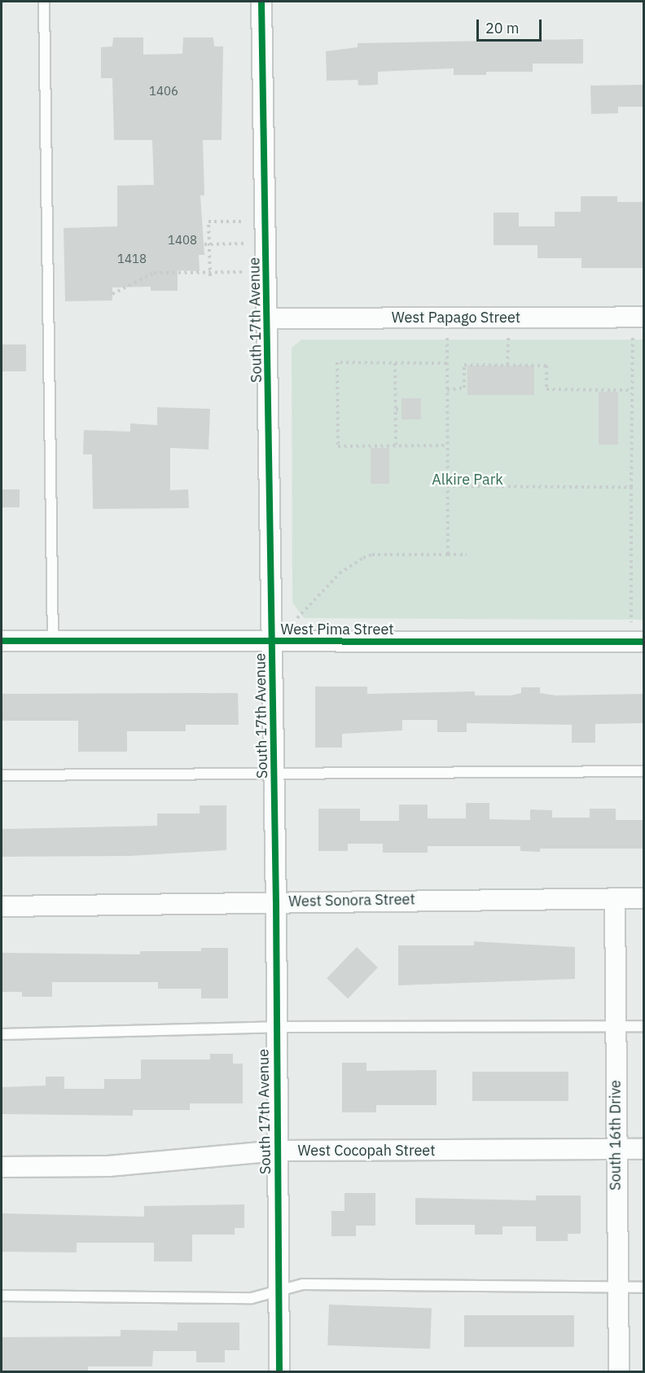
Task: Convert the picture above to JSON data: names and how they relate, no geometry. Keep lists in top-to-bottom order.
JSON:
{
  "streets": {
    "street": [
      "West Papago Street",
      "South 17th Avenue",
      "West Pima Street",
      "West Sonora Street",
      "South 16th Drive",
      "West Cocopah Street"
    ]
  },
  "crossings": [
    ["West Papago Street", "South 17th Avenue"],
    ["South 17th Avenue", "West Pima Street"],
    ["South 17th Avenue", "West Sonora Street"],
    ["South 17th Avenue", "West Cocopah Street"],
    ["West Sonora Street", "South 16th Drive"],
    ["South 16th Drive", "West Cocopah Street"]
  ],
  "parks": ["Alkire Park"],
  "house_numbers": ["1406", "1408", "1418"],
  "scale_bar": "20 m"
}
